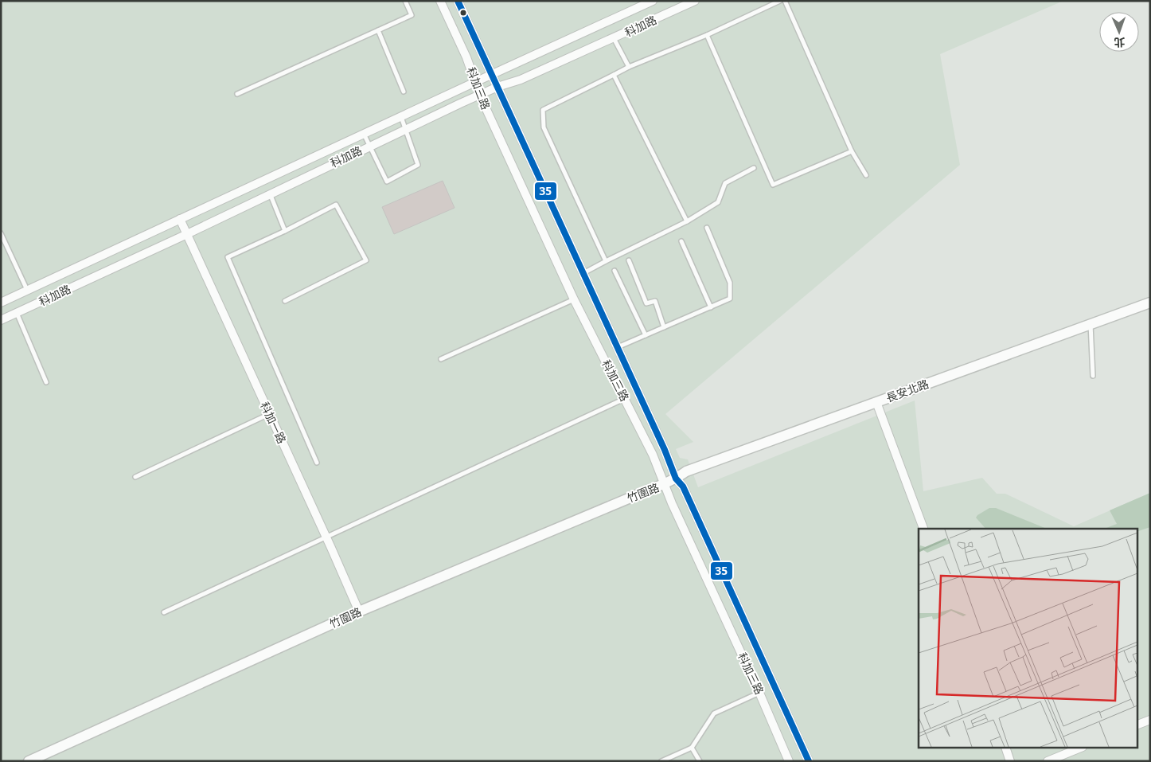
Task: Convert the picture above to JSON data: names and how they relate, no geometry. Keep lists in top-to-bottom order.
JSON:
{
  "streets": {
    "street": [
      "科加路",
      "科加三路",
      "長安北路",
      "科加一路",
      "竹圍路"
    ]
  },
  "crossings": [
    ["科加路", "科加三路"],
    ["科加路", "科加一路"],
    ["科加三路", "長安北路"],
    ["科加三路", "竹圍路"],
    ["長安北路", "竹圍路"],
    ["科加一路", "竹圍路"]
  ],
  "lines": ["transit line 35"],
  "north": "bottom"
}
